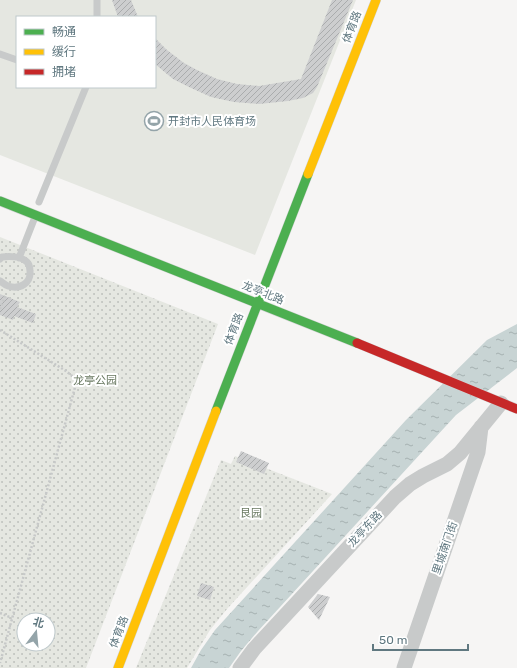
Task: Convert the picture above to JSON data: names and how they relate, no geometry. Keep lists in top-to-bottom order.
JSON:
{
  "streets": {
    "street": [
      "体育路",
      "龙亭北路",
      "龙亭东路",
      "里城南门街"
    ]
  },
  "crossings": [
    ["体育路", "龙亭北路"],
    ["龙亭北路", "龙亭东路"],
    ["龙亭东路", "里城南门街"]
  ],
  "parks": ["龙亭公园", "艮园"],
  "places": {
    "sports": ["开封市人民体育场"]
  },
  "legend": ["畅通", "缓行", "拥堵"],
  "scale_bar": "50 m",
  "north": "top"
}
